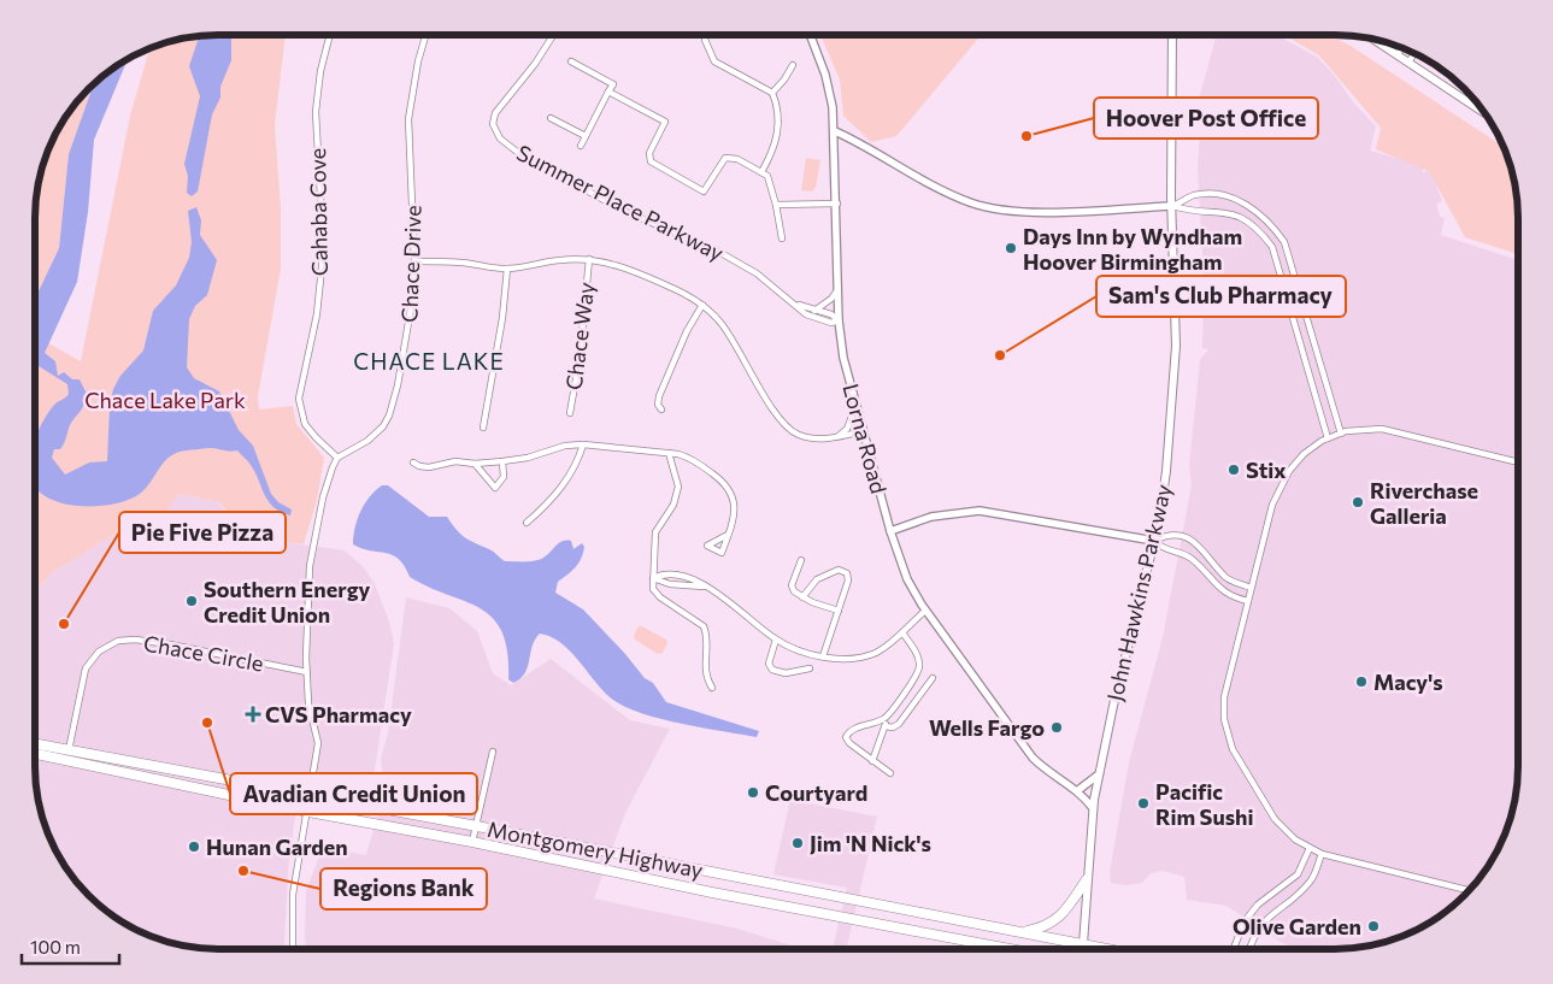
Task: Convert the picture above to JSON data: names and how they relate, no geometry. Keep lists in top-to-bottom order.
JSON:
{
  "streets": {
    "main road": ["John Hawkins Parkway", "Montgomery Highway"],
    "street": [
      "Summer Place Parkway",
      "Cahaba Cove",
      "Chace Drive",
      "Chace Way",
      "Lorna Road",
      "Chace Circle"
    ]
  },
  "crossings": [
    ["Summer Place Parkway", "Lorna Road"],
    ["Cahaba Cove", "Chace Drive"],
    ["Lorna Road", "John Hawkins Parkway"],
    ["John Hawkins Parkway", "Montgomery Highway"],
    ["Chace Circle", "Montgomery Highway"]
  ],
  "districts": ["CHACE LAKE"],
  "parks": ["Chace Lake Park"],
  "places": {
    "other": [
      "Hoover Post Office",
      "Days Inn by Wyndham Hoover Birmingham",
      "Sam's Club Pharmacy",
      "Stix",
      "Riverchase Galleria",
      "Southern Energy Credit Union",
      "Pie Five Pizza",
      "Macy's",
      "Avadian Credit Union",
      "Wells Fargo",
      "Courtyard",
      "Pacific Rim Sushi",
      "Jim 'N Nick's",
      "Hunan Garden",
      "Regions Bank",
      "Olive Garden"
    ],
    "health": ["CVS Pharmacy"]
  },
  "scale_bar": "100 m"
}
